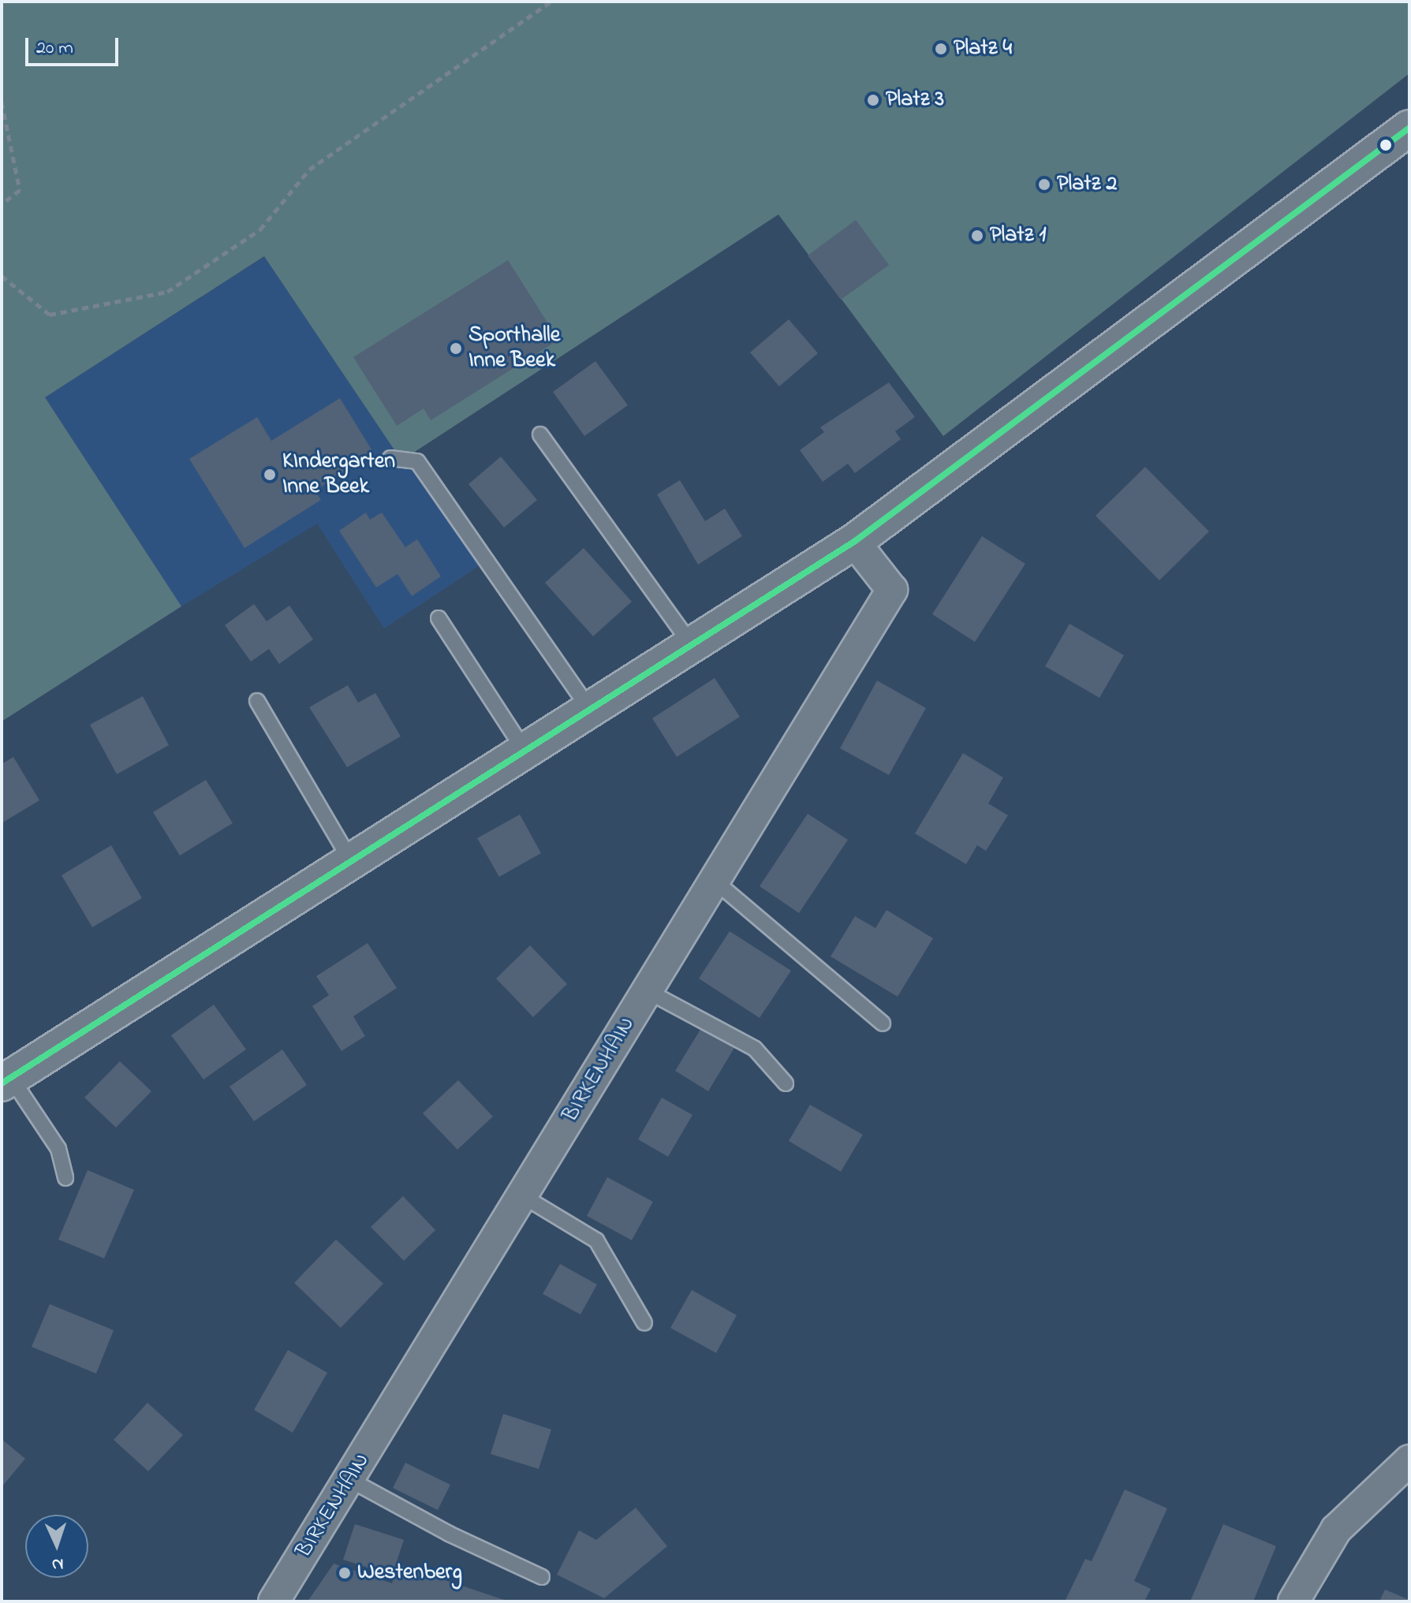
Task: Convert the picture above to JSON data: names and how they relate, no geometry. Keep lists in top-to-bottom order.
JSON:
{
  "streets": {
    "street": ["BIRKENHAIN"]
  },
  "places": [
    "Platz 4",
    "Platz 3",
    "Platz 2",
    "Platz 1",
    "Sporthalle Inne Beek",
    "KIndergarten Inne Beek",
    "Westenberg"
  ],
  "scale_bar": "20 m",
  "north": "bottom"
}
